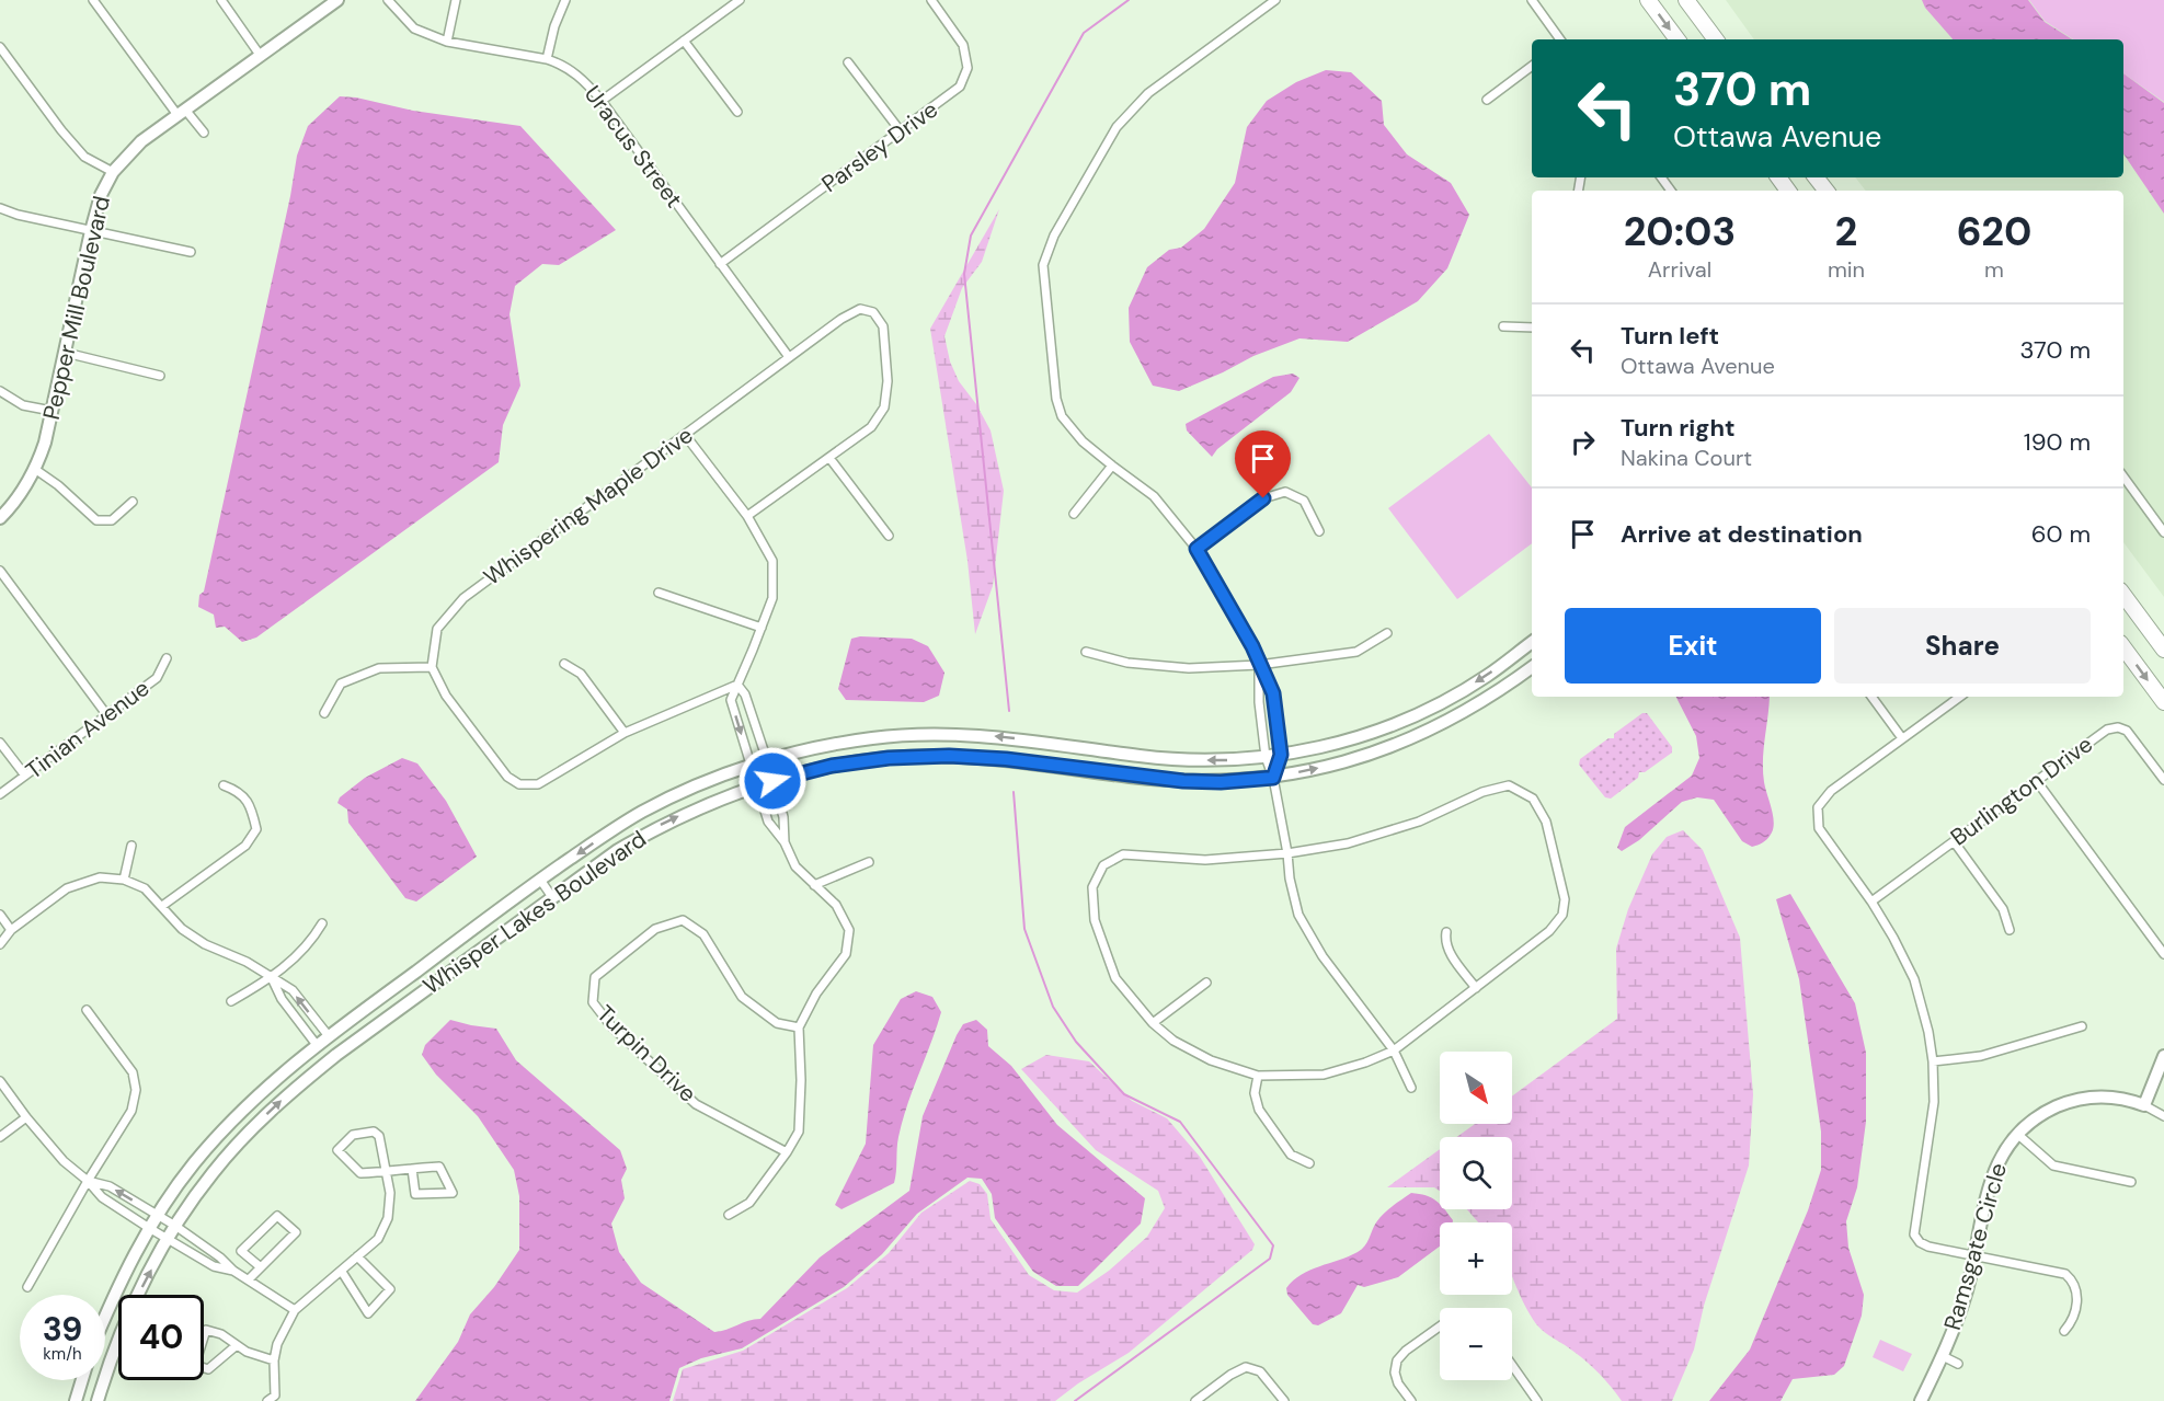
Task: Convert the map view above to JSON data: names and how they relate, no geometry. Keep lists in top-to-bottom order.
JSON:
{
  "streets": {
    "street": [
      "Uracus Street",
      "Parsley Drive",
      "Pepper Mill Boulevard",
      "Whispering Maple Drive",
      "Tinian Avenue",
      "Burlington Drive",
      "Whisper Lakes Boulevard",
      "Turpin Drive",
      "Ramsgate Circle"
    ]
  },
  "crossings": [
    ["Uracus Street", "Parsley Drive"],
    ["Uracus Street", "Whispering Maple Drive"]
  ],
  "north": "bottom right",
  "page": {
    "turn": ["370 m", "Ottawa Avenue"],
    "eta": [
      "20:03",
      "Arrival",
      "2",
      "min",
      "620",
      "m"
    ],
    "list": [
      {
        "name": "Turn left",
        "note": "Ottawa Avenue",
        "value": "370 m"
      },
      {
        "name": "Turn right",
        "note": "Nakina Court",
        "value": "190 m"
      },
      {
        "name": "Arrive at destination",
        "value": "60 m"
      }
    ],
    "buttons": ["Exit", "Share"],
    "map_buttons": ["+", "−"],
    "speed": "39 km/h",
    "limit": "40"
  }
}
